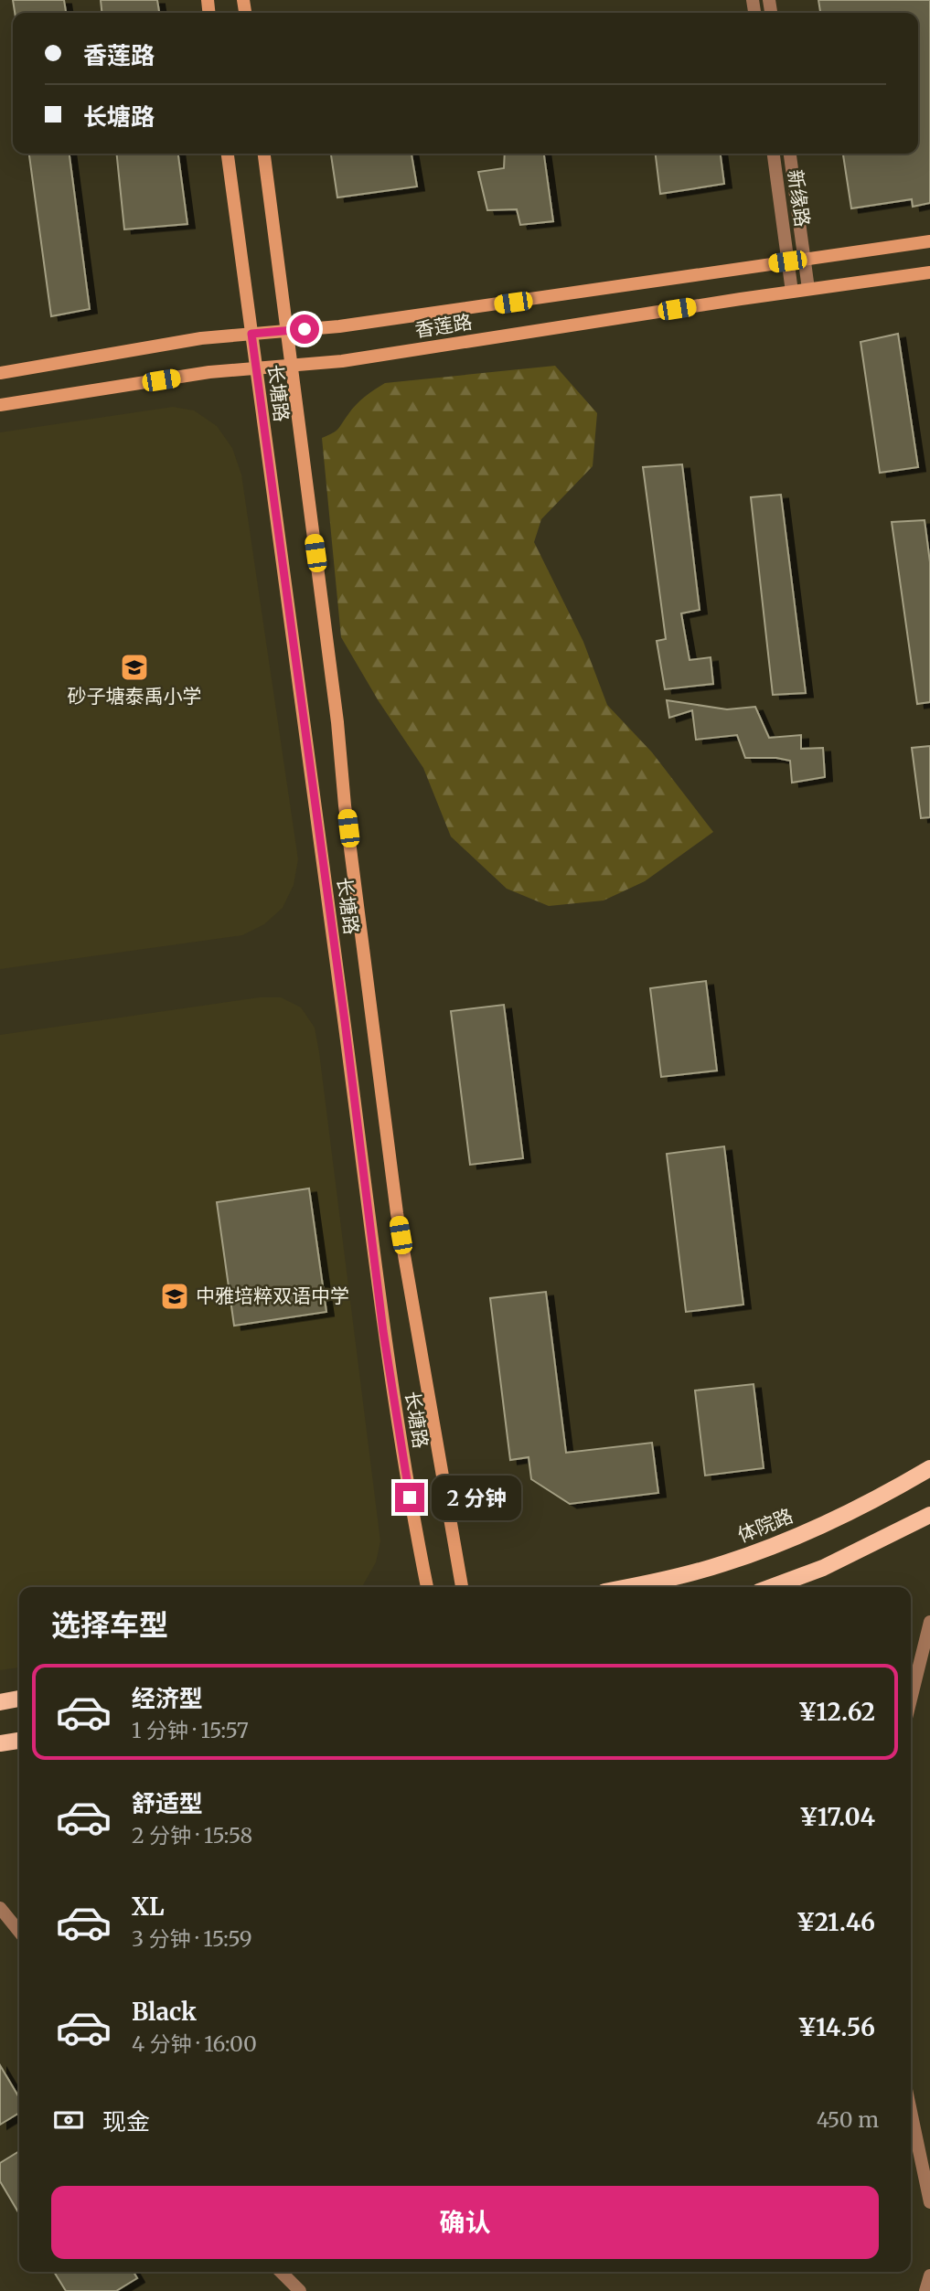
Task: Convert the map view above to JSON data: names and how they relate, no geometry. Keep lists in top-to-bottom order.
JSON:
{
  "streets": {
    "main road": ["香莲路", "长塘路", "体院路"],
    "street": ["新缘路"]
  },
  "crossings": [
    ["新缘路", "香莲路"],
    ["香莲路", "长塘路"]
  ],
  "places": {
    "school or university": ["砂子塘泰禹小学", "中雅培粹双语中学"]
  },
  "page": {
    "banner": ["香莲路", "长塘路"],
    "bubble": "2 分钟",
    "heading": "选择车型",
    "list": [
      {
        "name": "经济型",
        "note": "1 分钟 · 15:57",
        "value": "¥12.62"
      },
      {
        "name": "舒适型",
        "note": "2 分钟 · 15:58",
        "value": "¥17.04"
      },
      {
        "name": "XL",
        "note": "3 分钟 · 15:59",
        "value": "¥21.46"
      },
      {
        "name": "Black",
        "note": "4 分钟 · 16:00",
        "value": "¥14.56"
      }
    ],
    "pay": ["现金", "450 m"],
    "buttons": "确认"
  }
}
